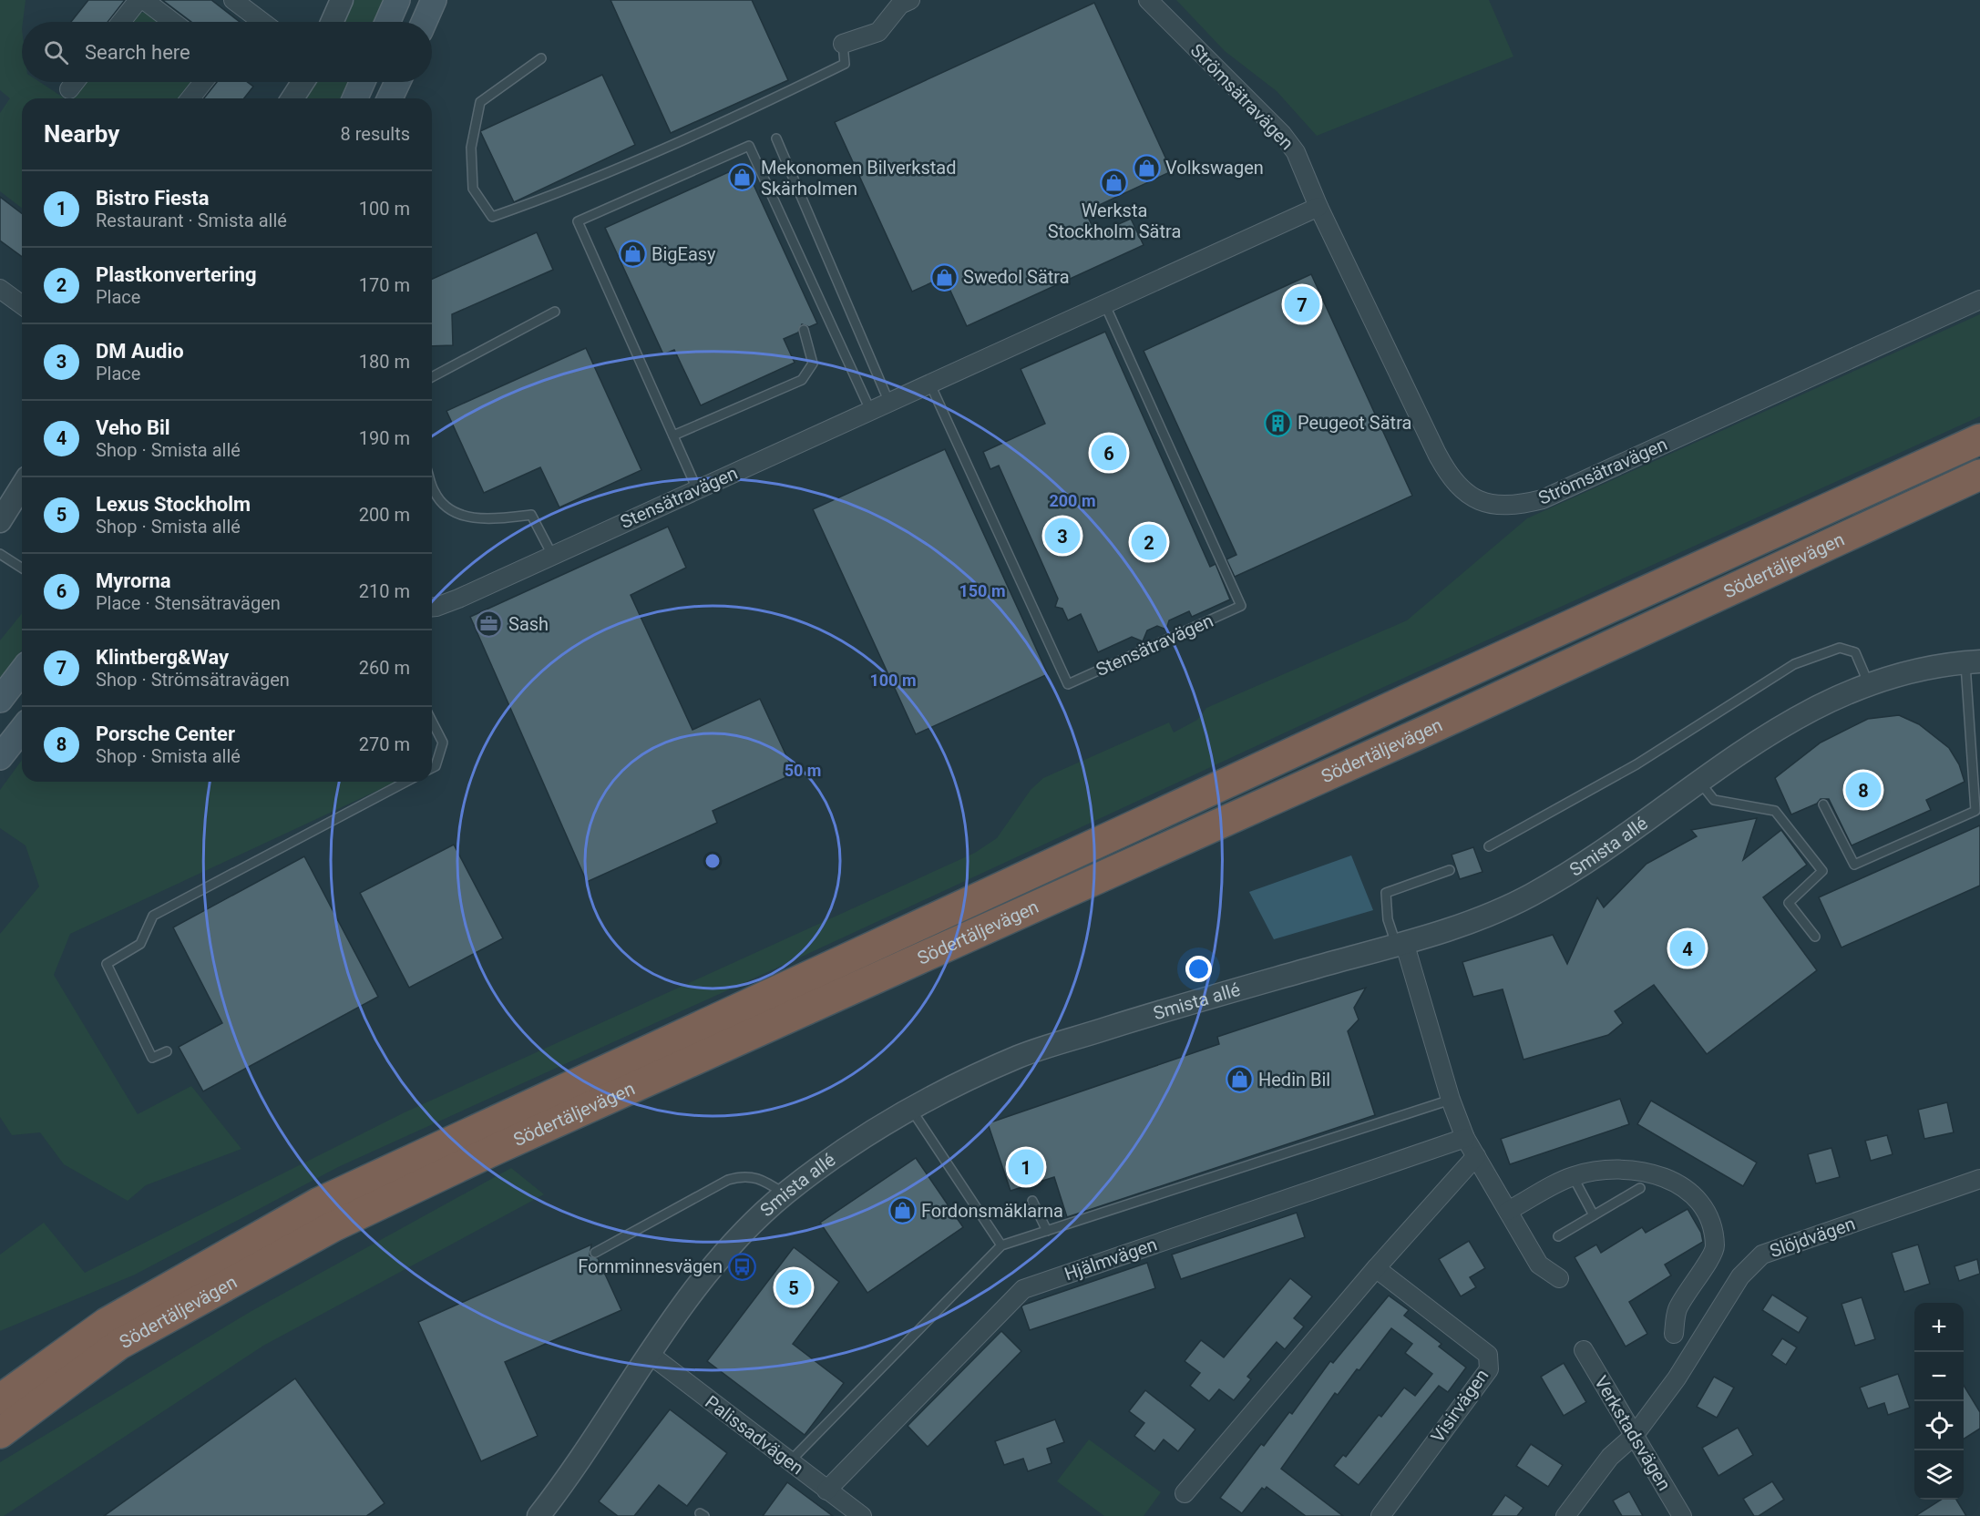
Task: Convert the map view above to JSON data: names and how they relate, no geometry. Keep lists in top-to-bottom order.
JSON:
{
  "streets": {
    "highway": ["Södertäljevägen"],
    "street": [
      "Strömsätravägen",
      "Stensätravägen",
      "Smista allé",
      "Slöjdvägen",
      "Hjälmvägen",
      "Visirvägen",
      "Verkstadsvägen",
      "Palissadvägen"
    ]
  },
  "crossings": [
    ["Strömsätravägen", "Stensätravägen"],
    ["Smista allé", "Palissadvägen"],
    ["Slöjdvägen", "Verkstadsvägen"],
    ["Hjälmvägen", "Palissadvägen"]
  ],
  "places": {
    "shop": [
      "Volkswagen",
      "Mekonomen Bilverkstad Skärholmen",
      "Werksta Stockholm Sätra",
      "BigEasy",
      "Swedol Sätra",
      "Hedin Bil",
      "Fordonsmäklarna"
    ],
    "building": ["Peugeot Sätra"],
    "office": ["Sash"],
    "bus stop": ["Fornminnesvägen"]
  },
  "page": {
    "search": "Search here",
    "heading": ["Nearby", "8 results"],
    "list": [
      {
        "mark": "1",
        "name": "Bistro Fiesta",
        "note": "Restaurant · Smista allé",
        "value": "100 m"
      },
      {
        "mark": "2",
        "name": "Plastkonvertering",
        "note": "Place",
        "value": "170 m"
      },
      {
        "mark": "3",
        "name": "DM Audio",
        "note": "Place",
        "value": "180 m"
      },
      {
        "mark": "4",
        "name": "Veho Bil",
        "note": "Shop · Smista allé",
        "value": "190 m"
      },
      {
        "mark": "5",
        "name": "Lexus Stockholm",
        "note": "Shop · Smista allé",
        "value": "200 m"
      },
      {
        "mark": "6",
        "name": "Myrorna",
        "note": "Place · Stensätravägen",
        "value": "210 m"
      },
      {
        "mark": "7",
        "name": "Klintberg&Way",
        "note": "Shop · Strömsätravägen",
        "value": "260 m"
      },
      {
        "mark": "8",
        "name": "Porsche Center",
        "note": "Shop · Smista allé",
        "value": "270 m"
      }
    ],
    "pins": [
      "7",
      "6",
      "3",
      "2",
      "8",
      "4",
      "1",
      "5"
    ],
    "map_buttons": ["+", "−"]
  },
  "rings": [
    "200 m",
    "150 m",
    "100 m",
    "50 m"
  ]
}
